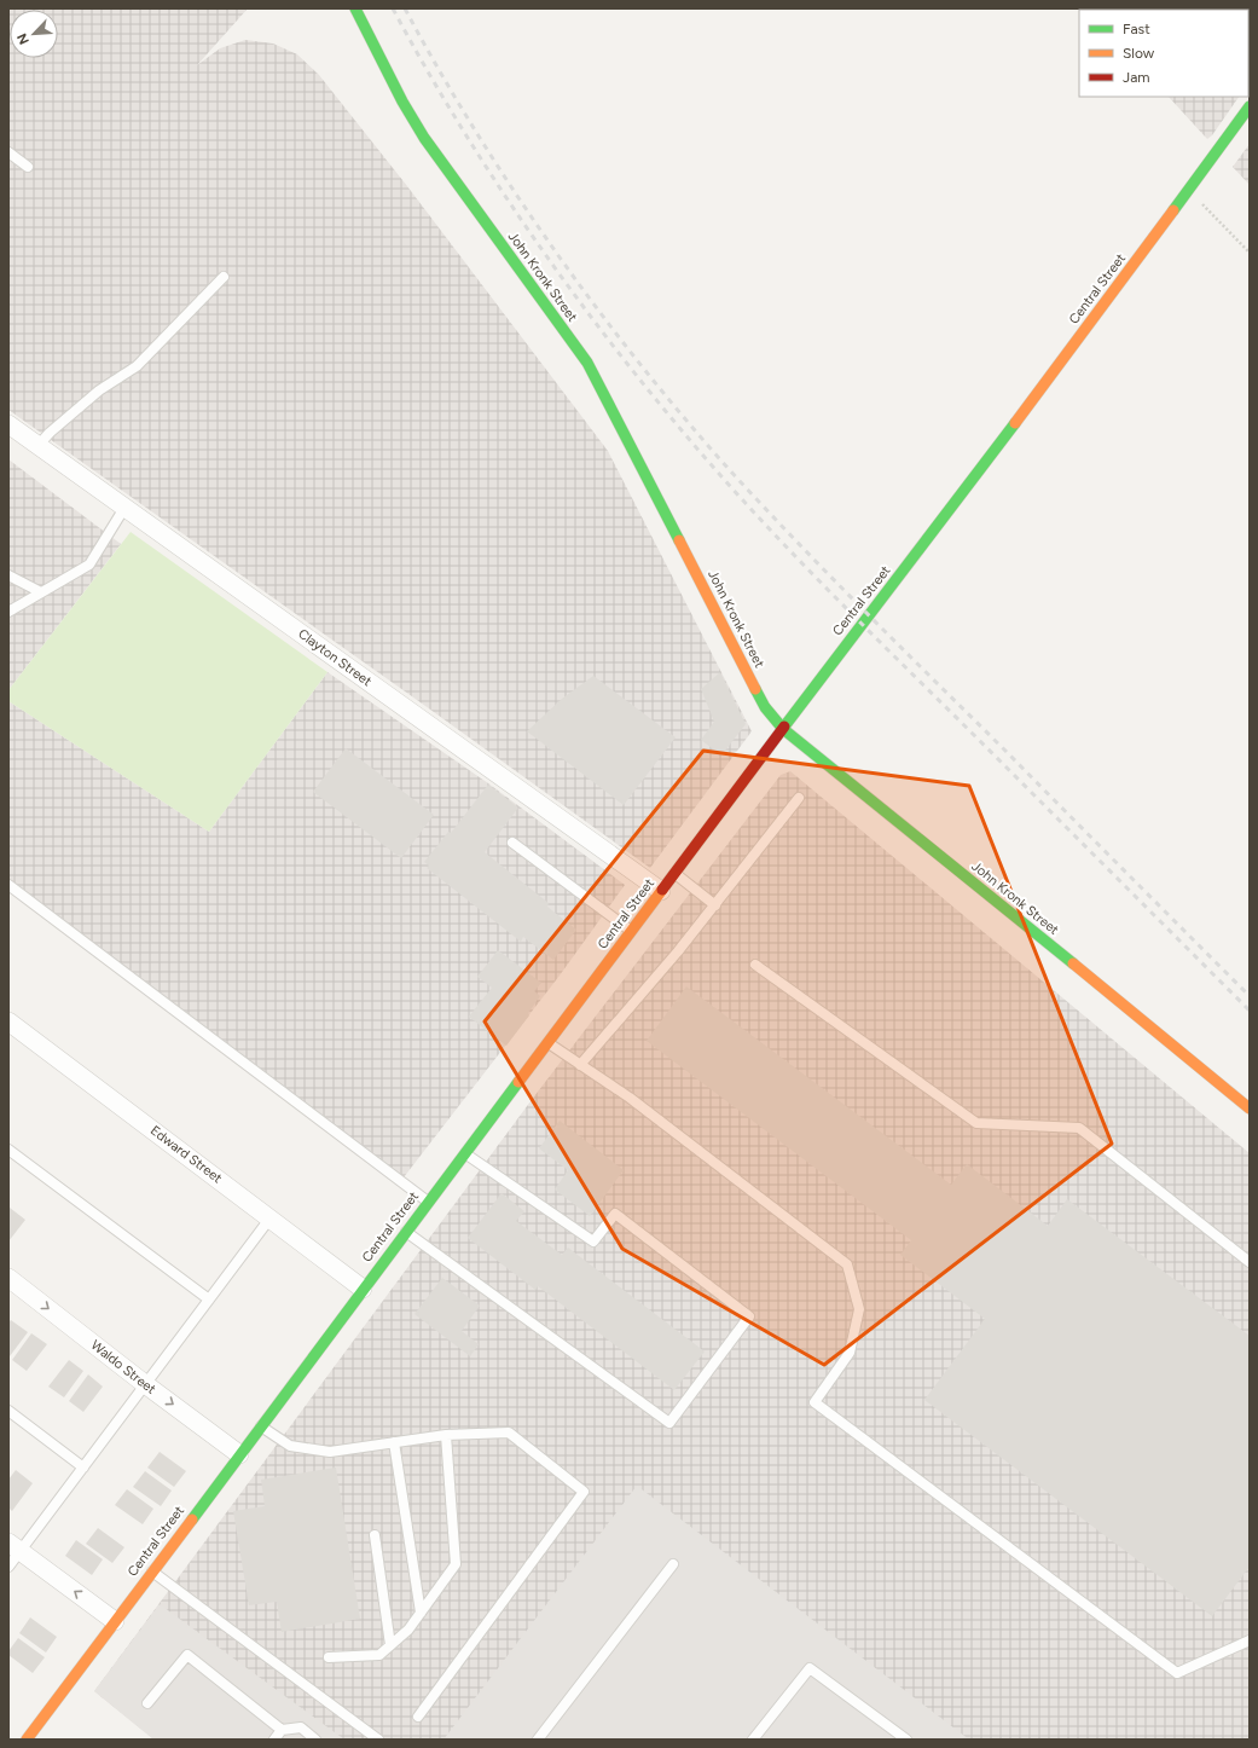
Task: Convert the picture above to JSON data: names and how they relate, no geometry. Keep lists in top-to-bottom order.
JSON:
{
  "streets": {
    "street": [
      "John Kronk Street",
      "Central Street",
      "Clayton Street",
      "Edward Street",
      "Waldo Street"
    ]
  },
  "crossings": [
    ["John Kronk Street", "Central Street"],
    ["Central Street", "Clayton Street"],
    ["Central Street", "Edward Street"],
    ["Central Street", "Waldo Street"]
  ],
  "one_way": ["Waldo Street"],
  "legend": ["Fast", "Slow", "Jam"],
  "north": "bottom left"
}
